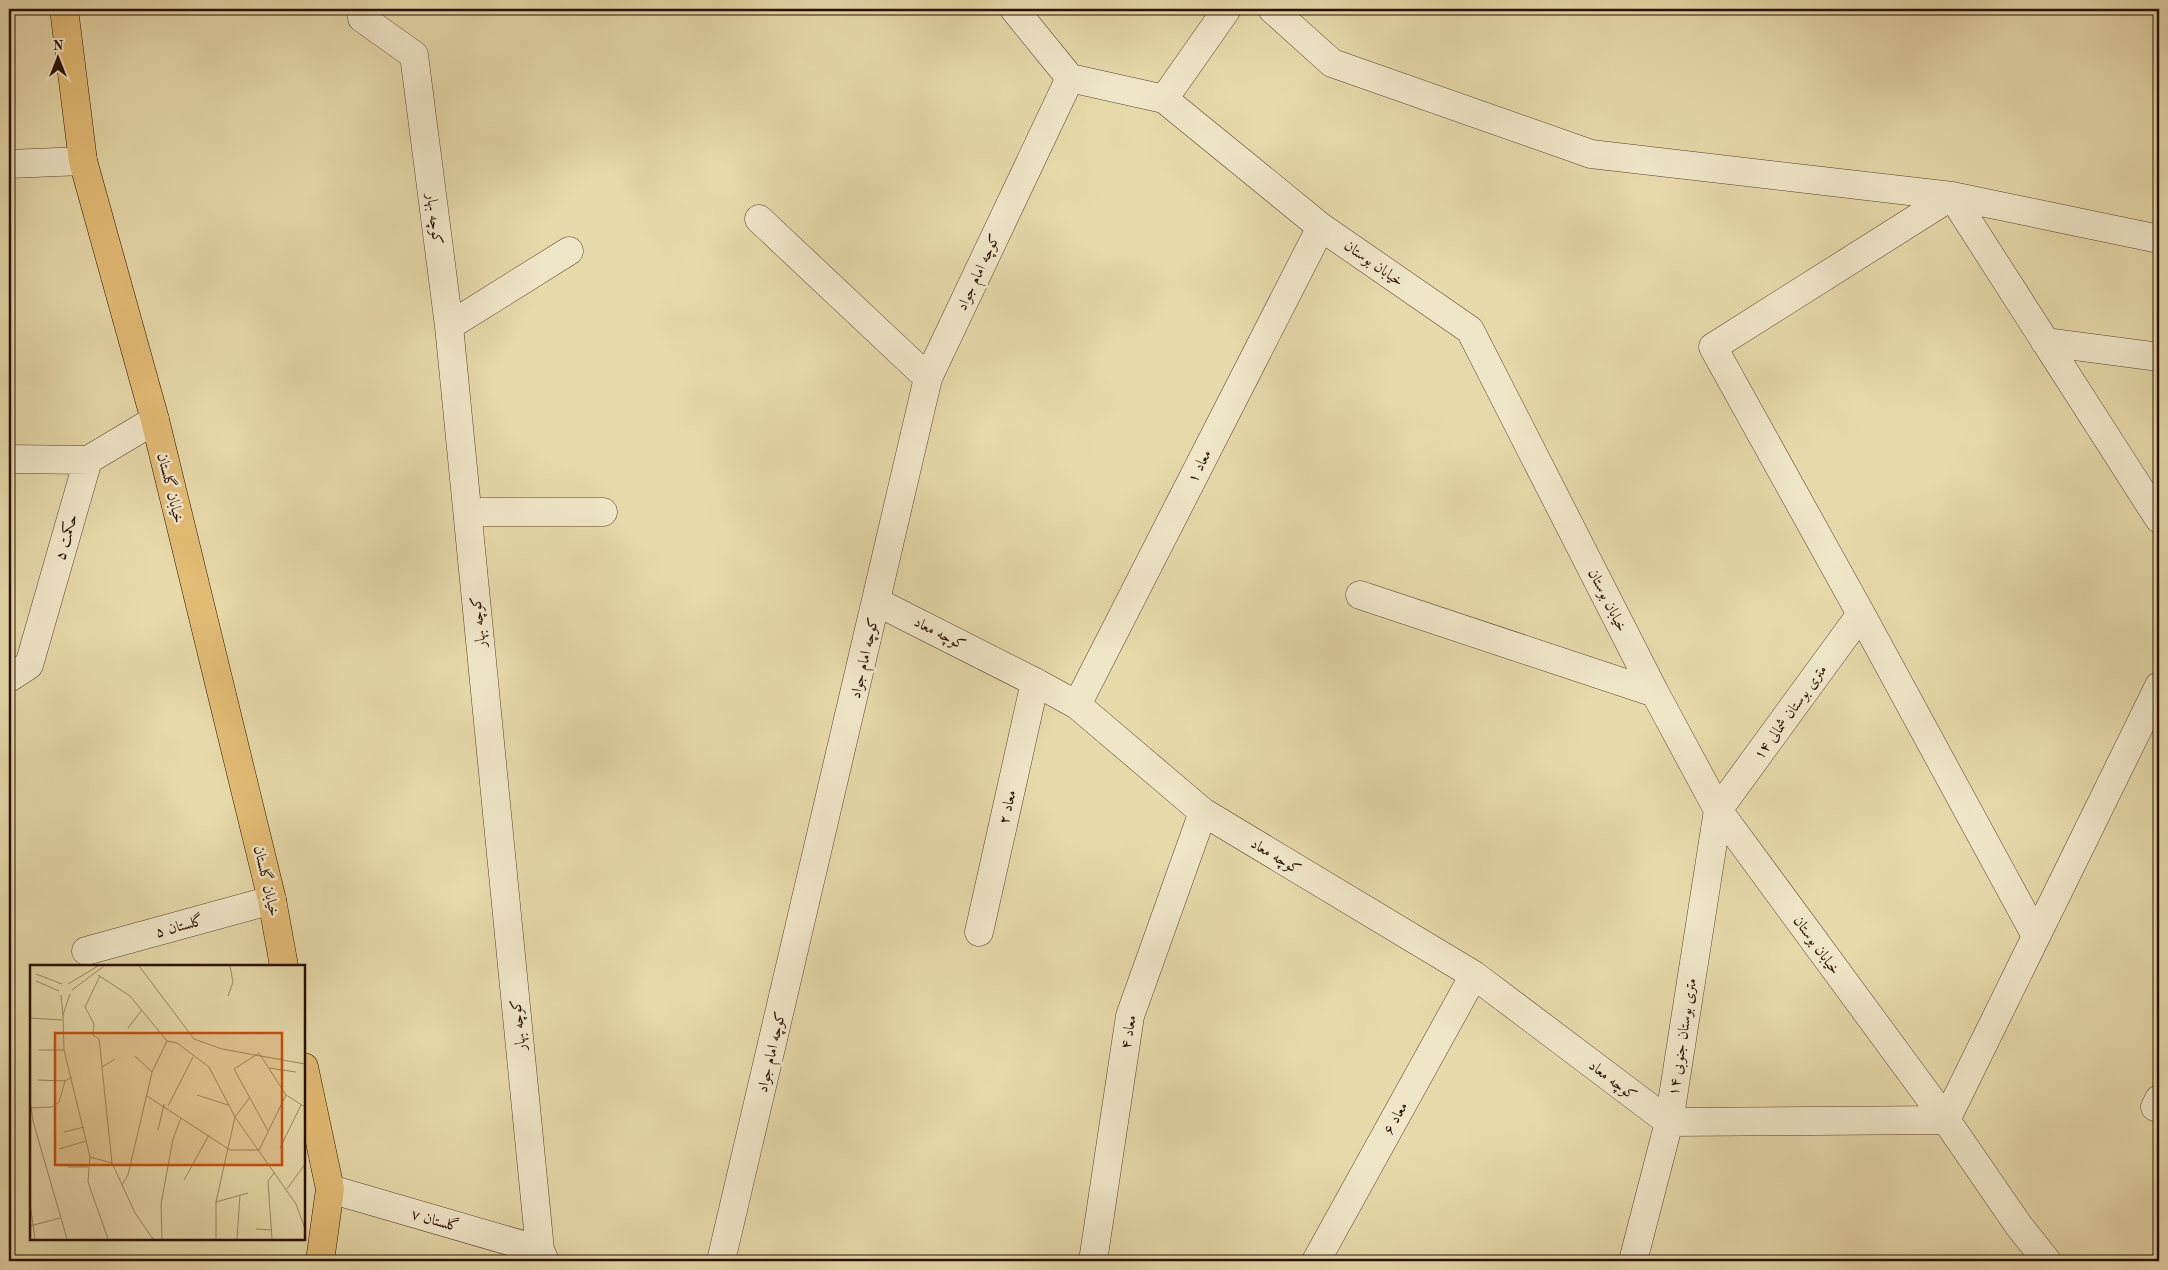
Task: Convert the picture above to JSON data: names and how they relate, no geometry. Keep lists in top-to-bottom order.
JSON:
{
  "streets": {
    "main road": ["خیابان گلستان"],
    "street": [
      "کوچه بهار",
      "خیابان بوستان",
      "کوچه امام جواد",
      "معاد ۱",
      "حکمت ۵",
      "کوچه معاد",
      "۱۴ متری بوستان شمالی",
      "معاد ۲",
      "گلستان ۵",
      "معاد ۴",
      "۱۴ متری بوستان جنوبی",
      "معاد ۶",
      "گلستان ۷"
    ]
  },
  "crossings": [
    ["کوچه بهار", "گلستان ۷"],
    ["خیابان بوستان", "معاد ۱"],
    ["خیابان بوستان", "۱۴ متری بوستان شمالی"],
    ["خیابان بوستان", "۱۴ متری بوستان جنوبی"],
    ["کوچه امام جواد", "کوچه معاد"],
    ["معاد ۱", "کوچه معاد"],
    ["خیابان گلستان", "گلستان ۵"],
    ["کوچه معاد", "معاد ۲"],
    ["کوچه معاد", "معاد ۴"],
    ["کوچه معاد", "۱۴ متری بوستان جنوبی"],
    ["کوچه معاد", "معاد ۶"],
    ["۱۴ متری بوستان شمالی", "۱۴ متری بوستان جنوبی"]
  ],
  "north": "top"
}
